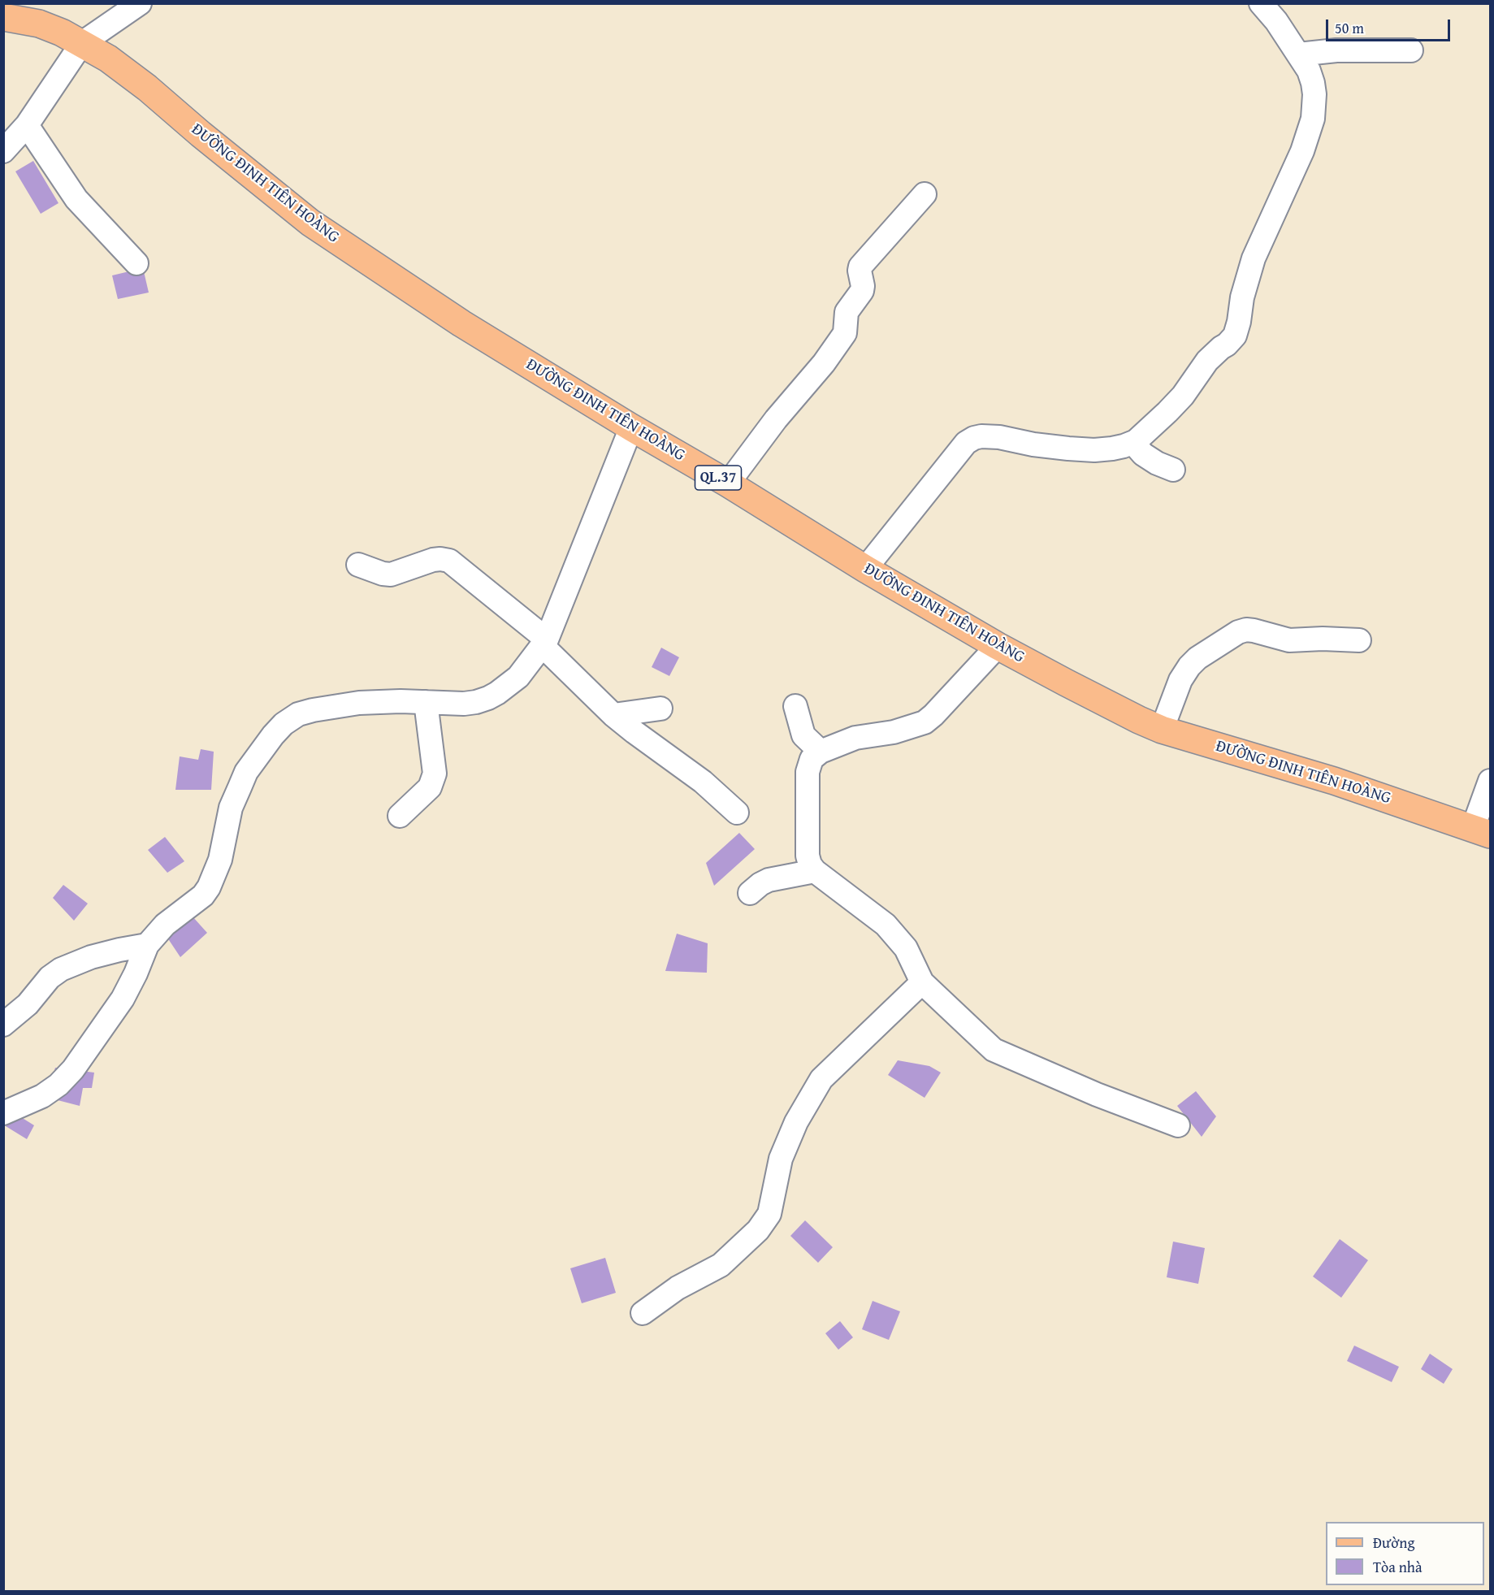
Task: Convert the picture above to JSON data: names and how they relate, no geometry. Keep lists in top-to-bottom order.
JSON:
{
  "streets": {
    "main road": ["ĐƯỜNG ĐINH TIÊN HOÀNG", "QL.37"]
  },
  "legend": ["Đường", "Tòa nhà"],
  "scale_bar": "50 m"
}
